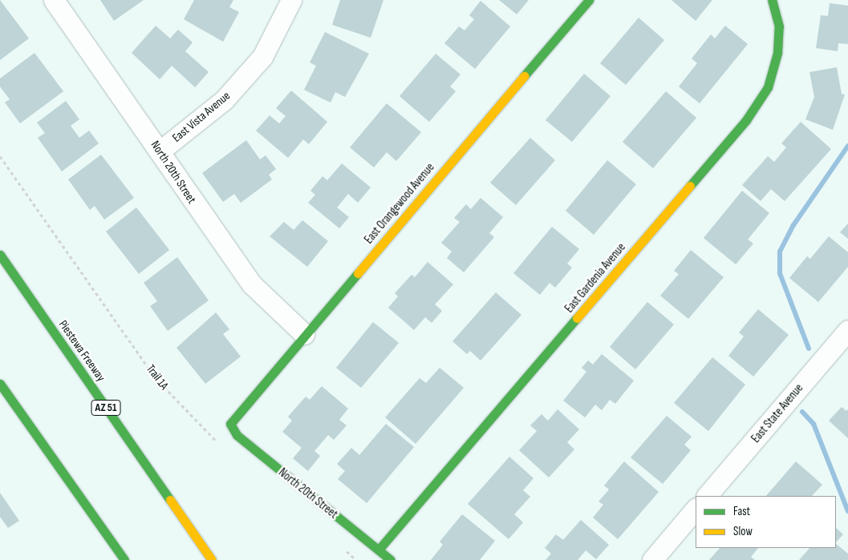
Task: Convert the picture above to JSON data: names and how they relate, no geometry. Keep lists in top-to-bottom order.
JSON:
{
  "streets": {
    "main road": [
      "North 20th Street",
      "East Orangewood Avenue",
      "East Gardenia Avenue",
      "Piestewa Freeway",
      "AZ 51"
    ],
    "street": ["East Vista Avenue", "East State Avenue"],
    "path": ["Trail 1A"]
  },
  "crossings": [
    ["East Vista Avenue", "North 20th Street"],
    ["North 20th Street", "East Orangewood Avenue"],
    ["North 20th Street", "East Gardenia Avenue"]
  ],
  "legend": ["Fast", "Slow"]
}
